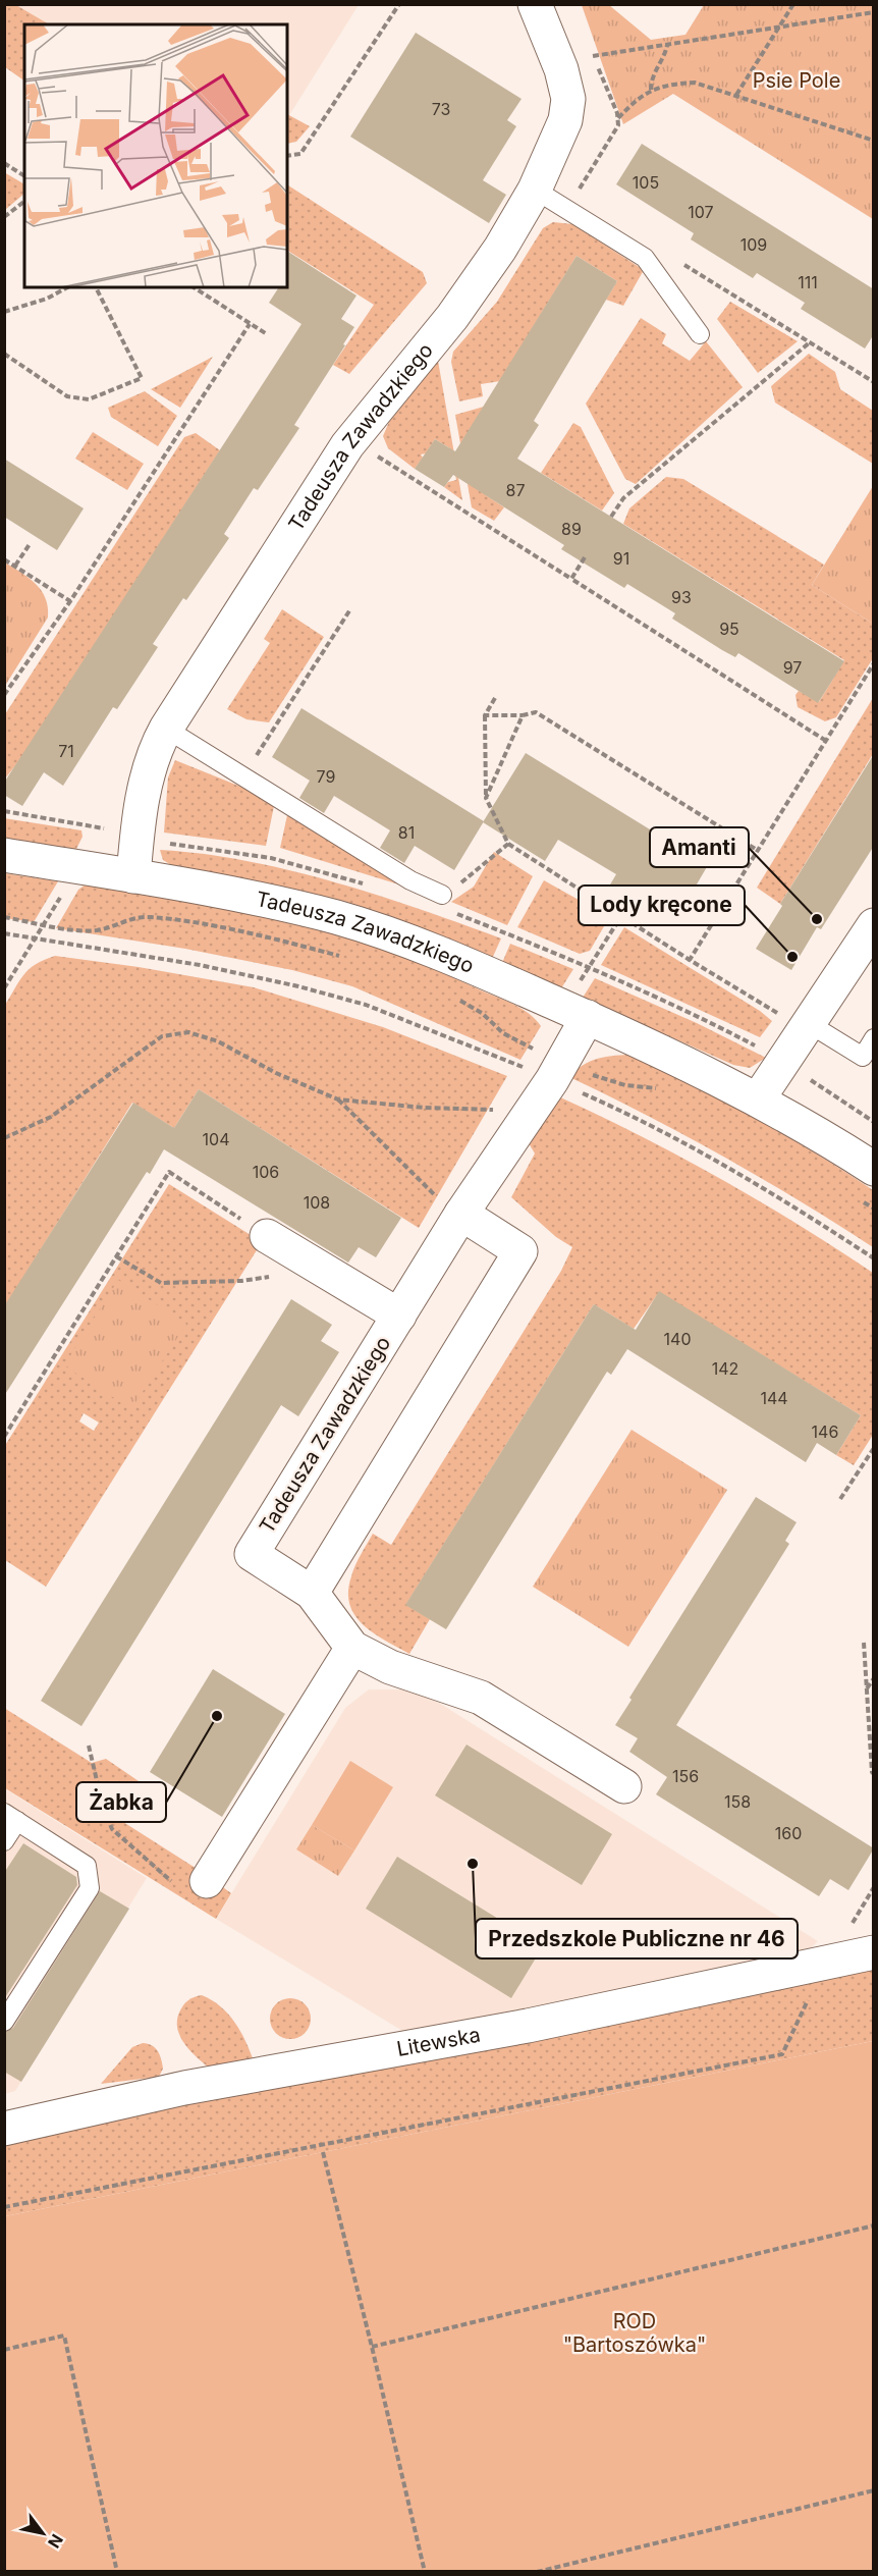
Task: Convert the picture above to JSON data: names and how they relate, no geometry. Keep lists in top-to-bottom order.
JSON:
{
  "streets": {
    "street": ["Tadeusza Zawadzkiego", "Litewska"]
  },
  "parks": ["Psie Pole", "ROD \"Bartoszówka\""],
  "places": [
    "Amanti",
    "Lody kręcone",
    "Żabka",
    "Przedszkole Publiczne nr 46"
  ],
  "house_numbers": [
    "73",
    "105",
    "107",
    "109",
    "111",
    "87",
    "89",
    "91",
    "93",
    "95",
    "97",
    "71",
    "79",
    "81",
    "104",
    "106",
    "108",
    "140",
    "142",
    "144",
    "146",
    "156",
    "158",
    "160"
  ],
  "north": "bottom right"
}
